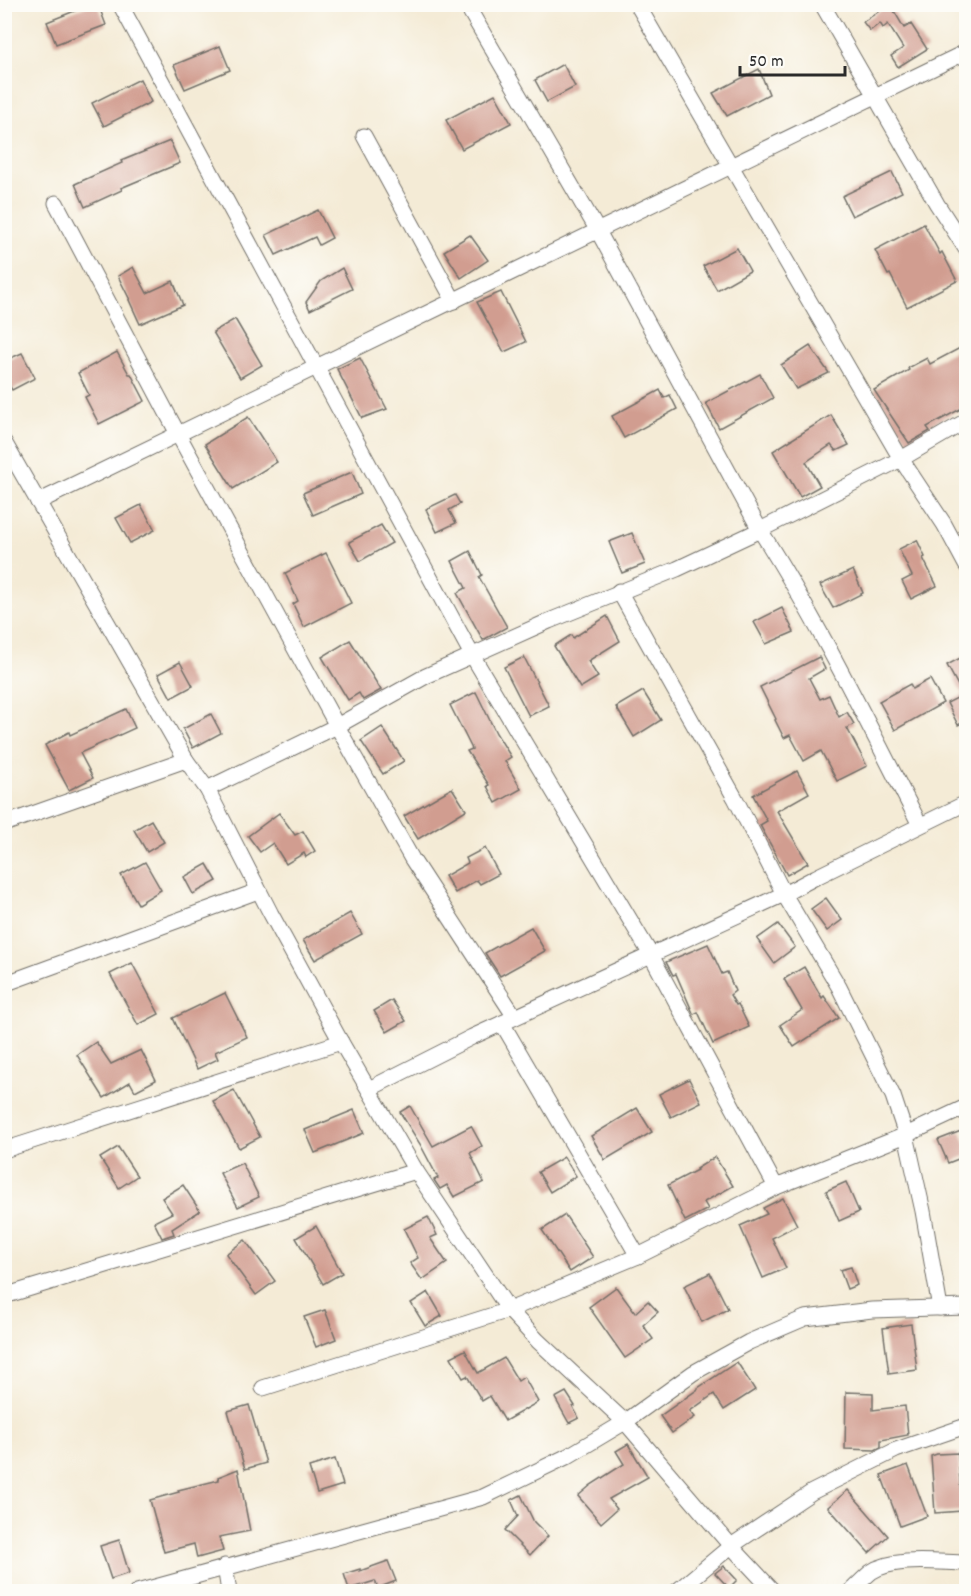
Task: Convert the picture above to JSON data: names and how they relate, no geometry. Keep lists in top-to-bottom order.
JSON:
{
  "scale_bar": "50 m"
}
